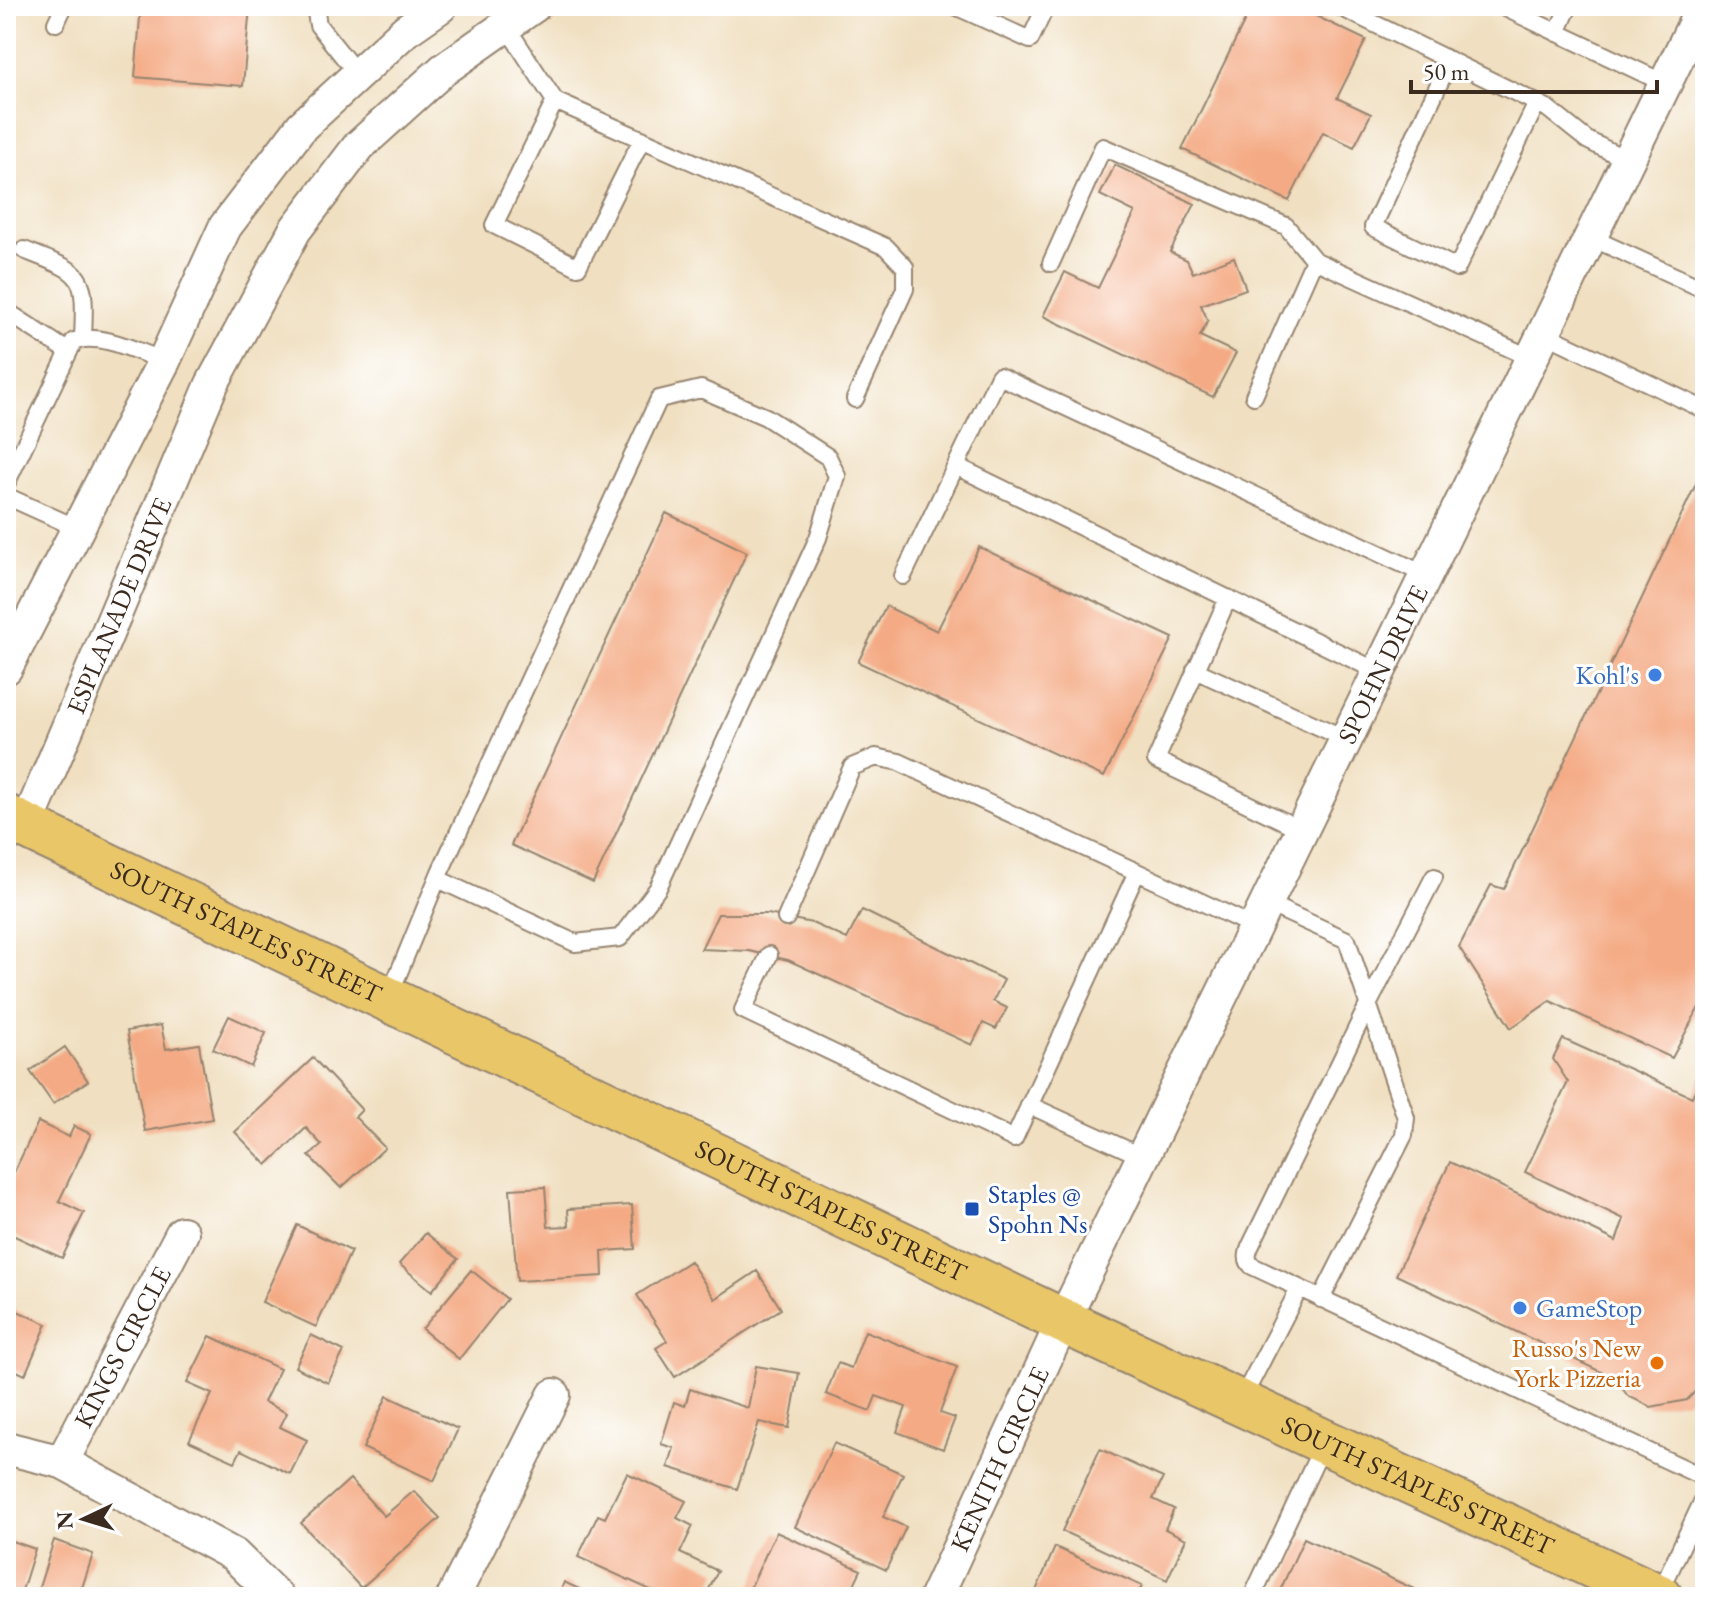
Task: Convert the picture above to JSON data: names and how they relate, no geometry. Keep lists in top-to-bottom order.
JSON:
{
  "streets": {
    "main road": ["SOUTH STAPLES STREET"],
    "street": [
      "ESPLANADE DRIVE",
      "SPOHN DRIVE",
      "KINGS CIRCLE",
      "KENITH CIRCLE"
    ]
  },
  "crossings": [
    ["ESPLANADE DRIVE", "SOUTH STAPLES STREET"],
    ["SPOHN DRIVE", "SOUTH STAPLES STREET"],
    ["SPOHN DRIVE", "KENITH CIRCLE"],
    ["SOUTH STAPLES STREET", "KENITH CIRCLE"]
  ],
  "places": {
    "other": ["Kohl's", "GameStop", "Russo's New York Pizzeria"],
    "transit": ["Staples @ Spohn Ns"]
  },
  "scale_bar": "50 m",
  "north": "left"
}
